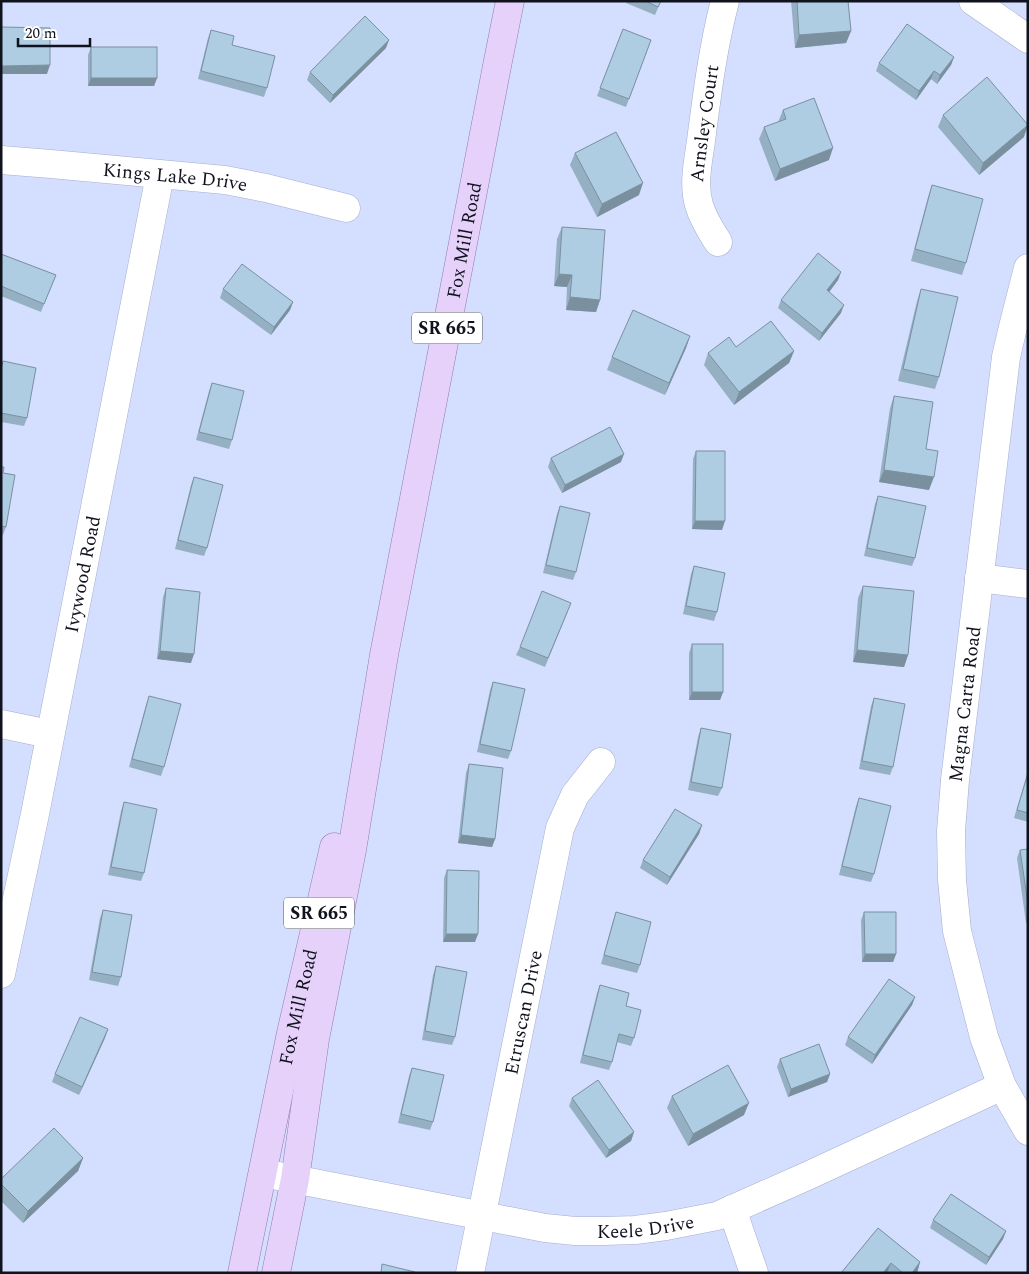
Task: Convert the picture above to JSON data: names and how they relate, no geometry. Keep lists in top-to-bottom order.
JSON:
{
  "streets": {
    "main road": ["Fox Mill Road", "SR 665"],
    "street": [
      "Arnsley Court",
      "Kings Lake Drive",
      "Ivywood Road",
      "Magna Carta Road",
      "Etruscan Drive",
      "Keele Drive"
    ]
  },
  "crossings": [
    ["Kings Lake Drive", "Ivywood Road"],
    ["Fox Mill Road", "Keele Drive"],
    ["Magna Carta Road", "Keele Drive"],
    ["Etruscan Drive", "Keele Drive"]
  ],
  "scale_bar": "20 m"
}
